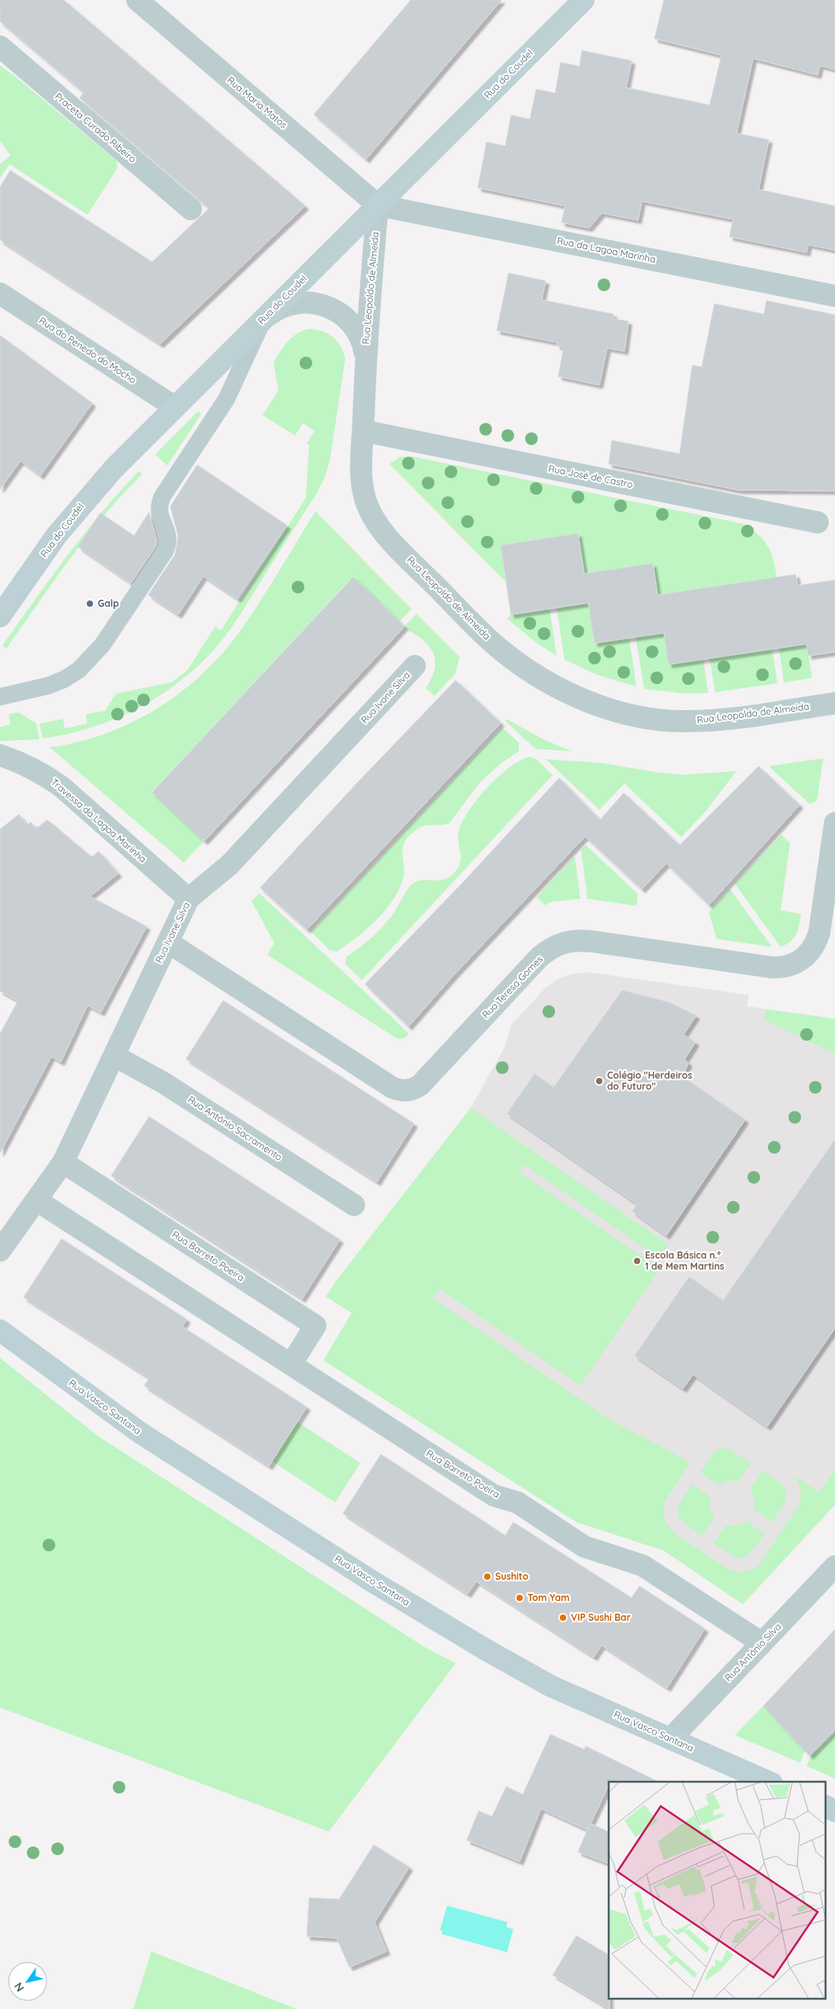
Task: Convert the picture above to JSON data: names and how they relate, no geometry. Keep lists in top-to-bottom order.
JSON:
{
  "streets": {
    "street": [
      "Rua do Coudel",
      "Rua Maria Matos",
      "Praceta Curado Ribeiro",
      "Rua da Lagoa Marinha",
      "Rua Leopoldo de Almeida",
      "Rua do Penedo do Mocho",
      "Rua José de Castro",
      "Rua Ivone Silva",
      "Travessa da Lagoa Marinha",
      "Rua Teresa Gomes",
      "Rua António Sacramento",
      "Rua Barreto Poeira",
      "Rua Vasco Santana",
      "Rua António Silva"
    ]
  },
  "crossings": [
    ["Rua do Coudel", "Rua Maria Matos"],
    ["Rua do Coudel", "Rua da Lagoa Marinha"],
    ["Rua do Coudel", "Rua Leopoldo de Almeida"],
    ["Rua do Coudel", "Rua do Penedo do Mocho"],
    ["Rua Maria Matos", "Rua da Lagoa Marinha"],
    ["Rua Maria Matos", "Rua Leopoldo de Almeida"],
    ["Rua da Lagoa Marinha", "Rua Leopoldo de Almeida"],
    ["Rua Leopoldo de Almeida", "Rua José de Castro"],
    ["Rua Ivone Silva", "Travessa da Lagoa Marinha"],
    ["Rua Ivone Silva", "Rua Teresa Gomes"],
    ["Rua Ivone Silva", "Rua António Sacramento"],
    ["Rua Ivone Silva", "Rua Barreto Poeira"],
    ["Rua Barreto Poeira", "Rua António Silva"],
    ["Rua Vasco Santana", "Rua António Silva"]
  ],
  "places": [
    "Galp",
    "Colégio \"Herdeiros do Futuro\"",
    "Escola Básica n.º 1 de Mem Martins",
    "Sushito",
    "Tom Yam",
    "VIP Sushi Bar"
  ],
  "north": "bottom left"
}
